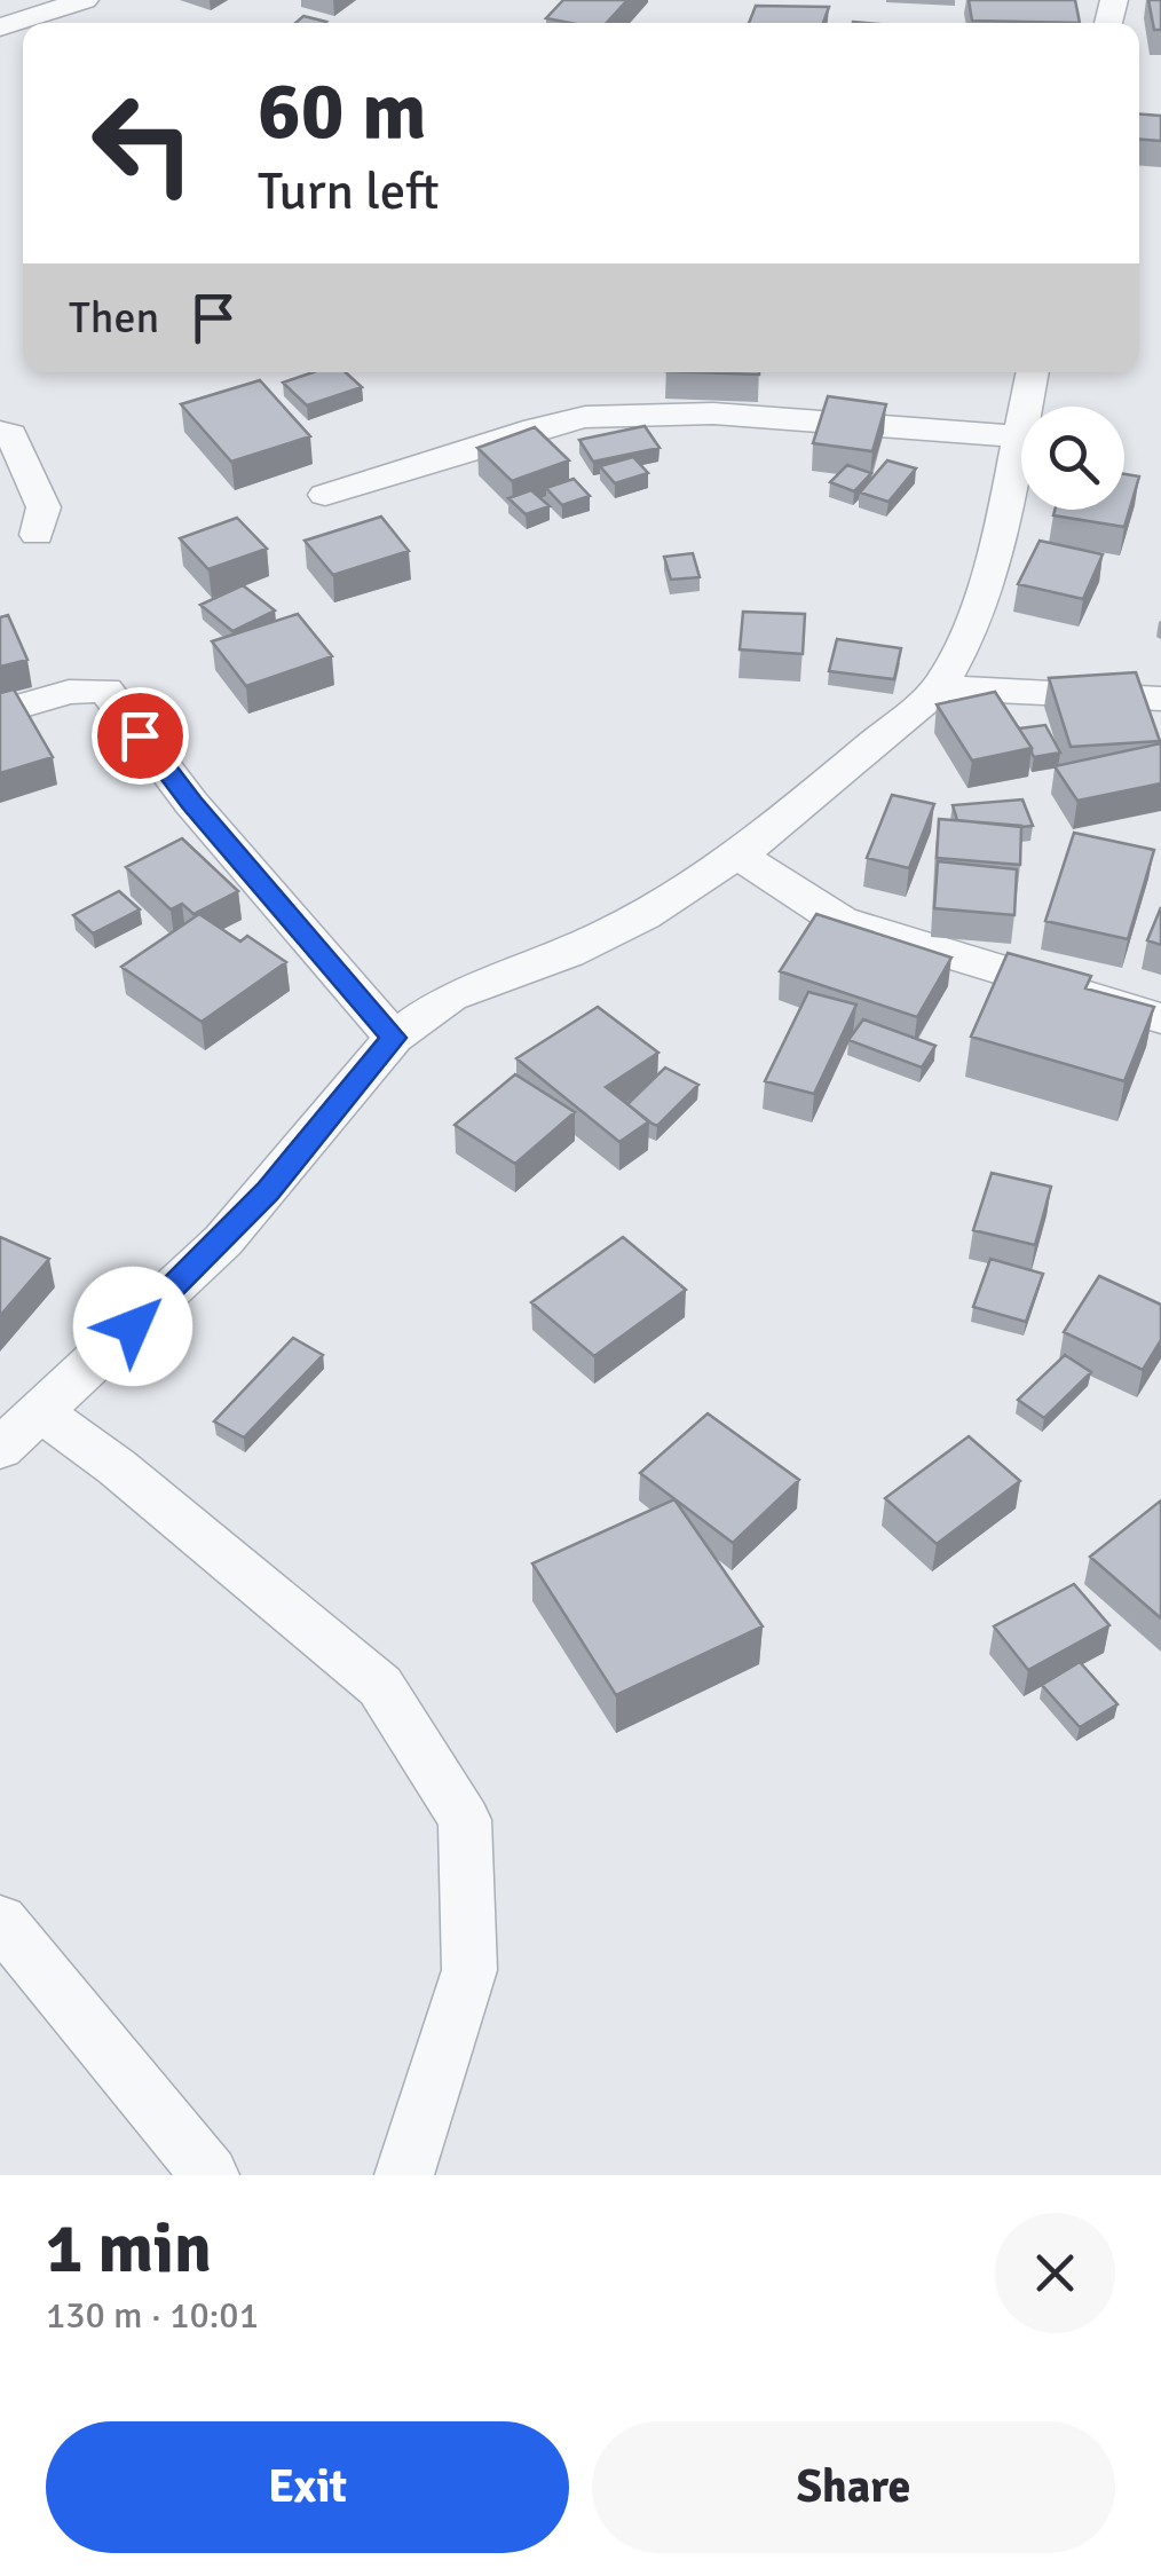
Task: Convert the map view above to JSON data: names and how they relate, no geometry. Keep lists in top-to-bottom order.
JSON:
{
  "page": {
    "turn": ["60 m", "Turn left"],
    "then": "Then",
    "heading": ["1 min", "130 m · 10:01"],
    "buttons": ["Exit", "Share"]
  }
}
